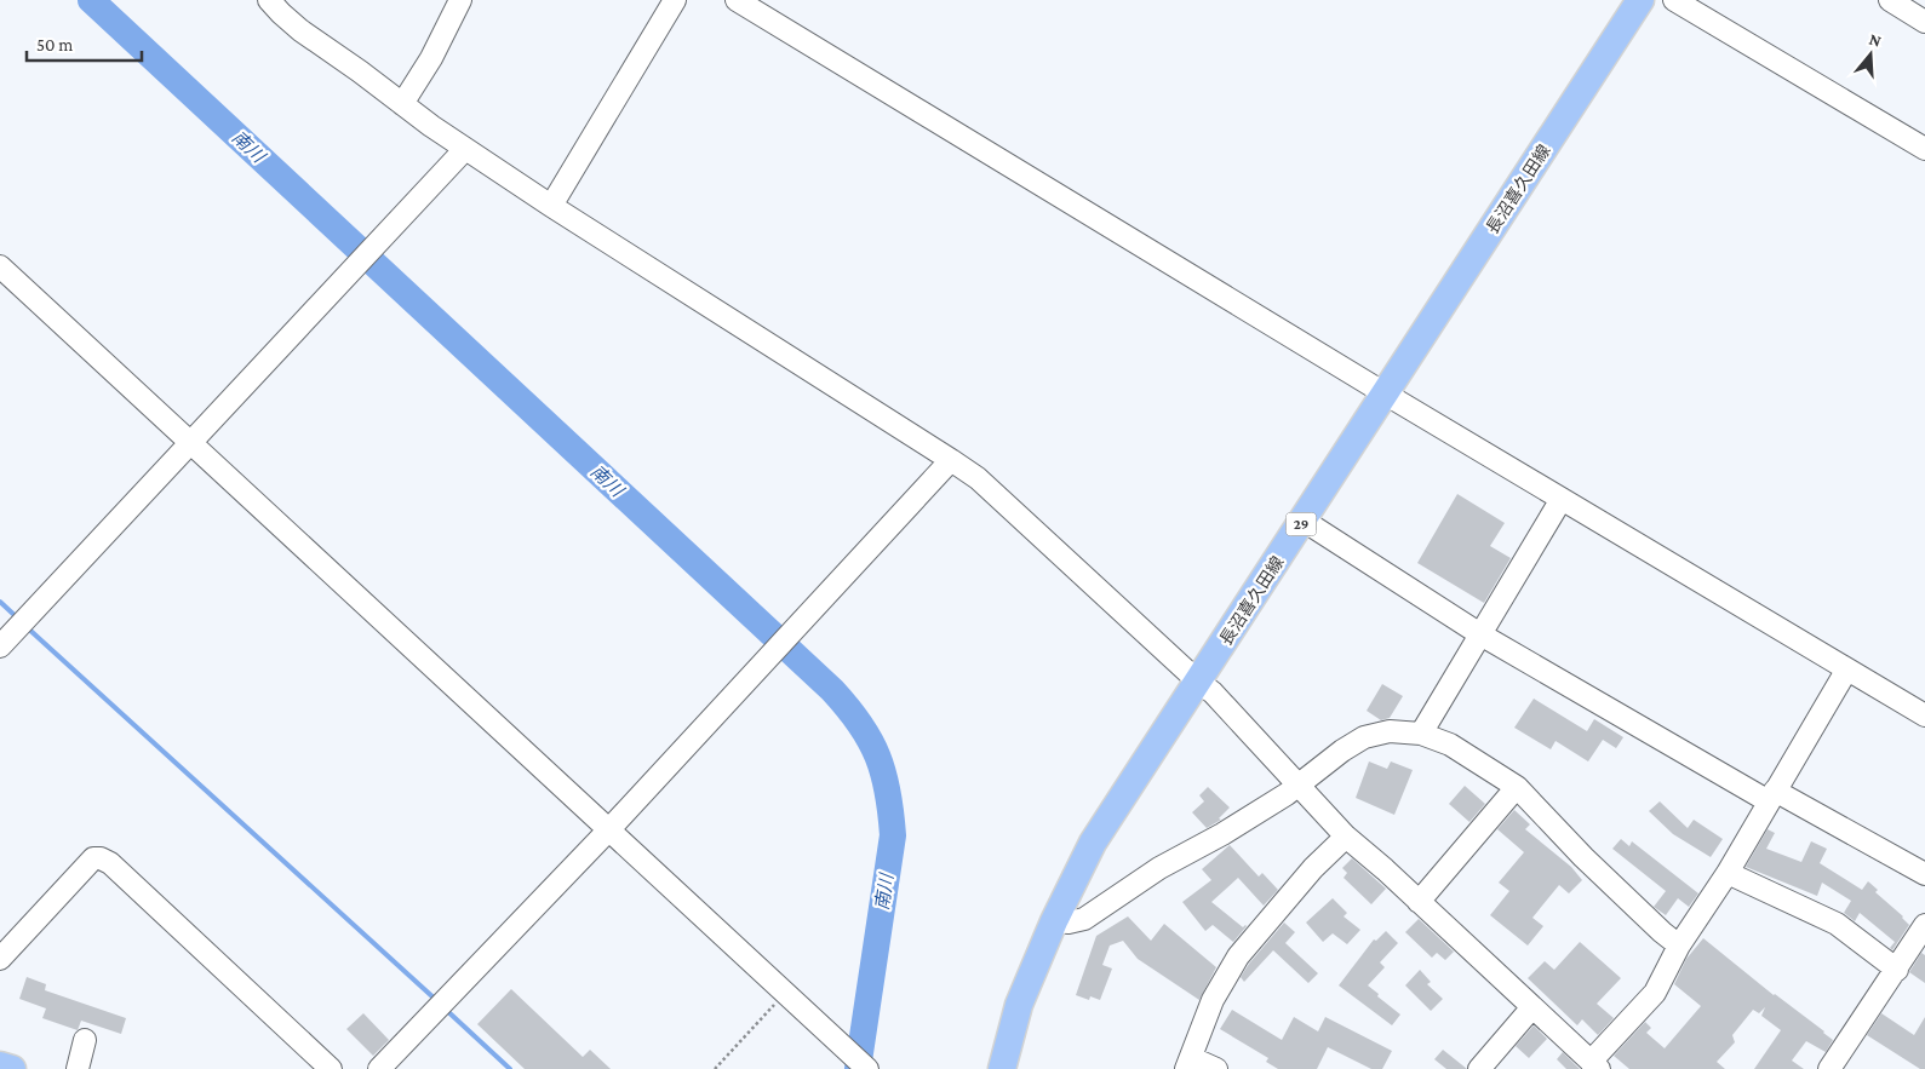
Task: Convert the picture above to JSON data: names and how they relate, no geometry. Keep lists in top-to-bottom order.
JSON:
{
  "streets": {
    "main road": ["長沼喜久田線", "29"]
  },
  "water": ["南川"],
  "scale_bar": "50 m",
  "north": "top"
}
